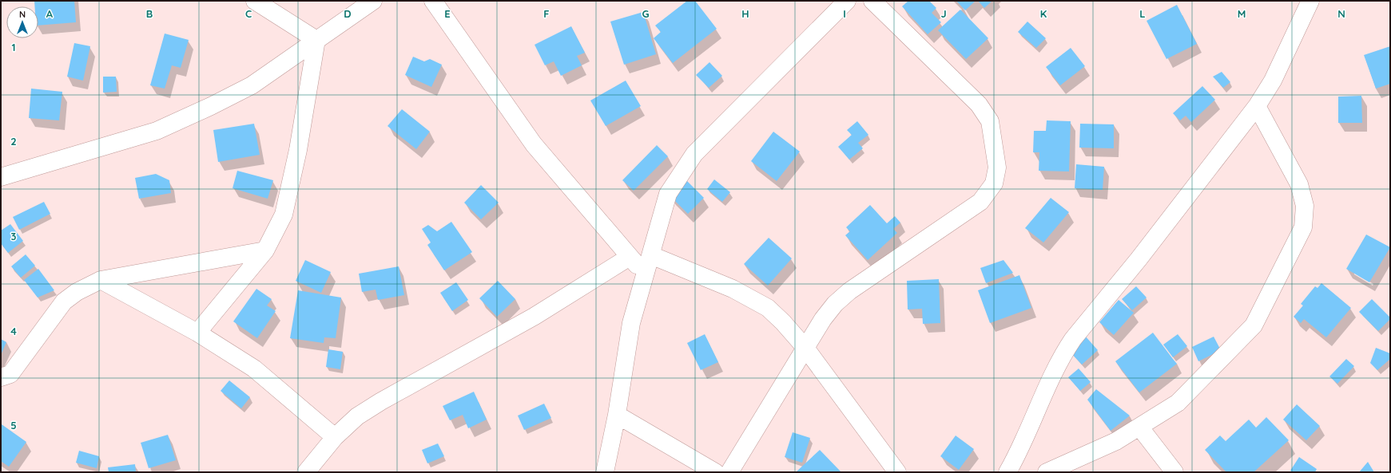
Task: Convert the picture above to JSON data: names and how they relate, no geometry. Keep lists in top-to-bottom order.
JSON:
{
  "north": "top",
  "grid": {
    "columns": [
      "A",
      "B",
      "C",
      "D",
      "E",
      "F",
      "G",
      "H",
      "I",
      "J",
      "K",
      "L",
      "M",
      "N"
    ],
    "rows": [
      "1",
      "2",
      "3",
      "4",
      "5"
    ]
  }
}
